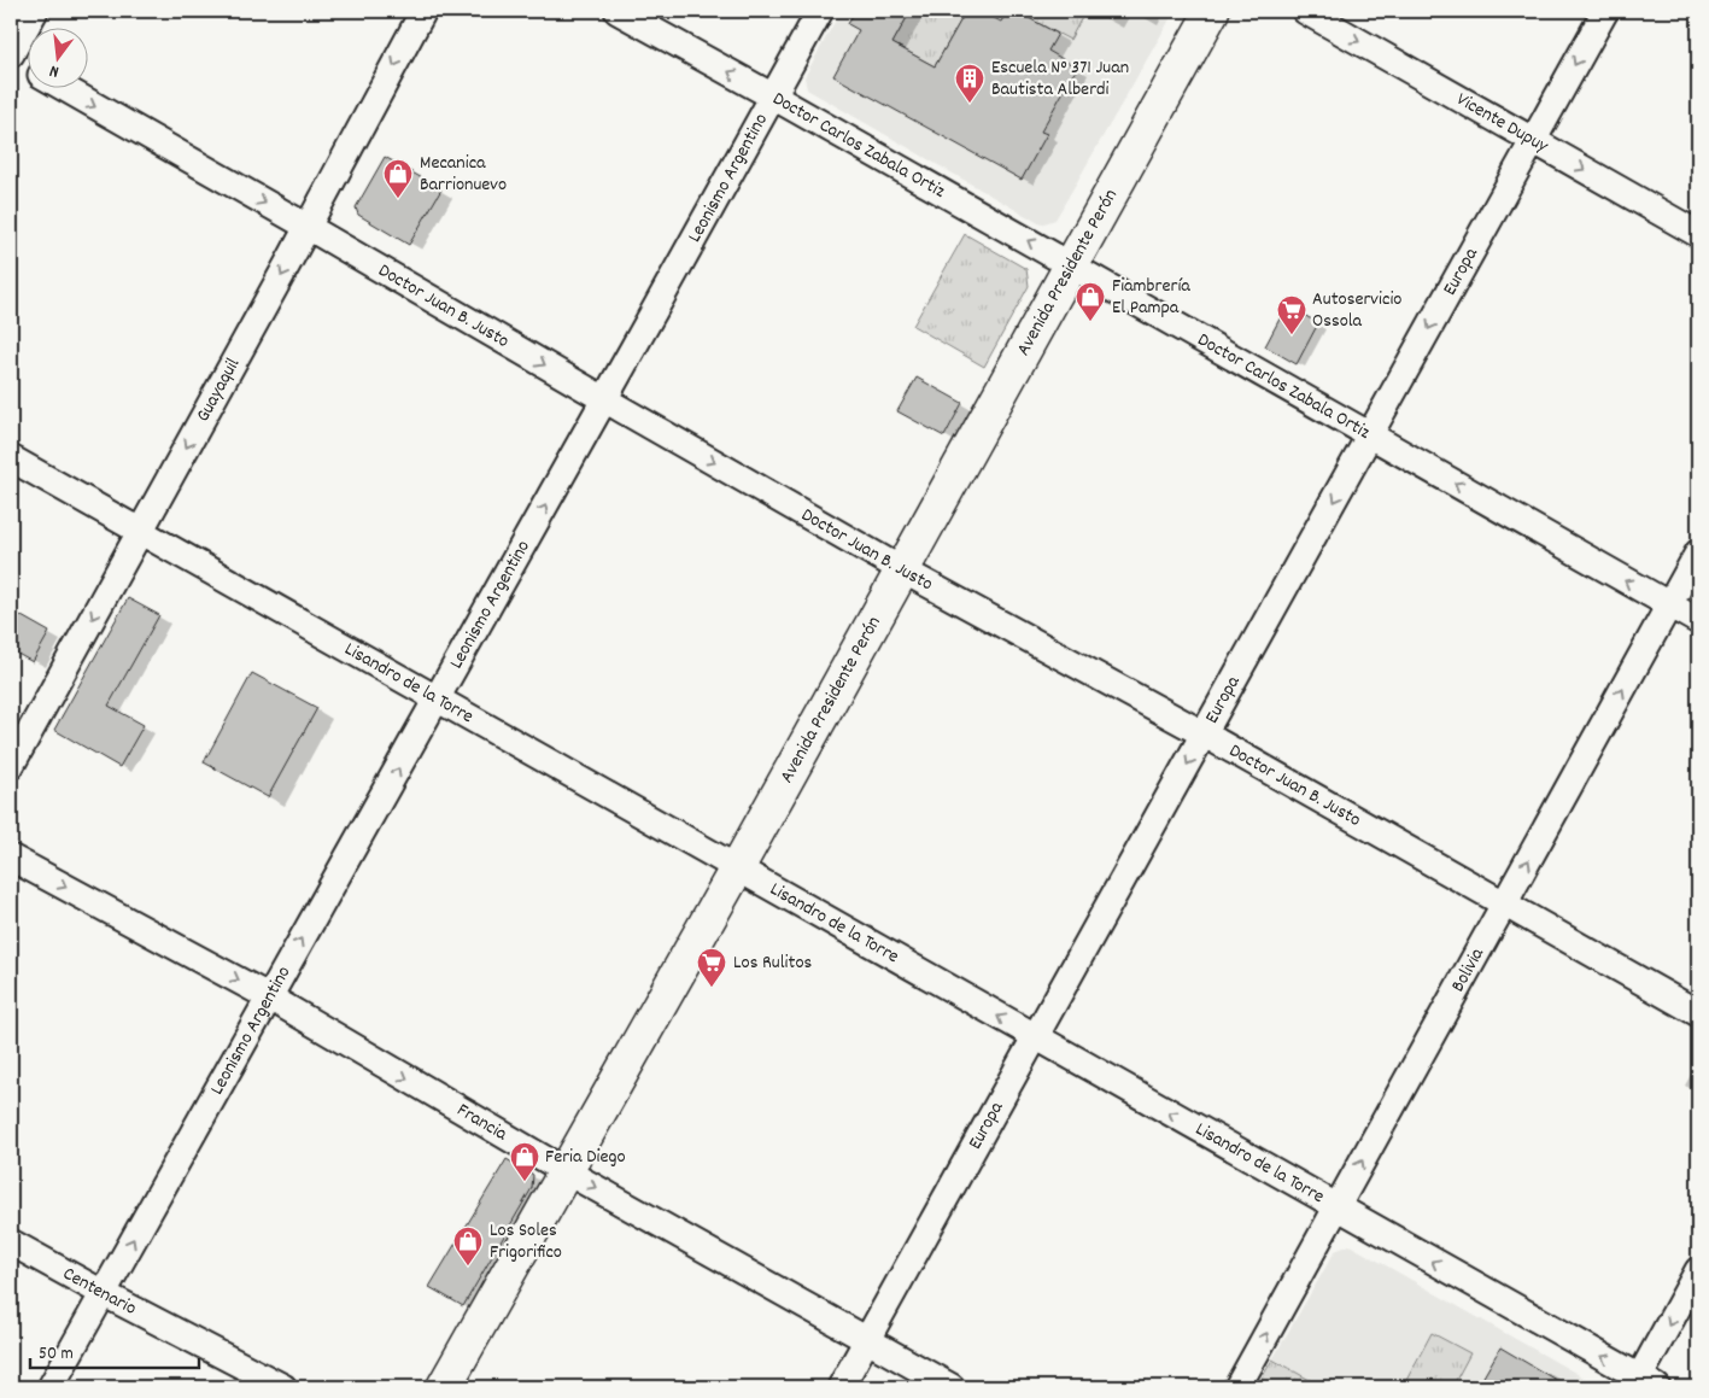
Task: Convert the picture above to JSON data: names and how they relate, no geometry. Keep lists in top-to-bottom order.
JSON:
{
  "streets": {
    "main road": ["Avenida Presidente Perón"],
    "street": [
      "Vicente Dupuy",
      "Doctor Carlos Zabala Ortiz",
      "Leonismo Argentino",
      "Europa",
      "Doctor Juan B. Justo",
      "Guayaquil",
      "Lisandro de la Torre",
      "Bolivia",
      "Francia",
      "Centenario"
    ]
  },
  "crossings": [
    ["Vicente Dupuy", "Europa"],
    ["Doctor Carlos Zabala Ortiz", "Leonismo Argentino"],
    ["Doctor Carlos Zabala Ortiz", "Avenida Presidente Perón"],
    ["Doctor Carlos Zabala Ortiz", "Europa"],
    ["Doctor Carlos Zabala Ortiz", "Bolivia"],
    ["Leonismo Argentino", "Doctor Juan B. Justo"],
    ["Leonismo Argentino", "Lisandro de la Torre"],
    ["Leonismo Argentino", "Francia"],
    ["Leonismo Argentino", "Centenario"],
    ["Avenida Presidente Perón", "Doctor Juan B. Justo"],
    ["Avenida Presidente Perón", "Lisandro de la Torre"],
    ["Avenida Presidente Perón", "Francia"],
    ["Europa", "Doctor Juan B. Justo"],
    ["Europa", "Lisandro de la Torre"],
    ["Europa", "Francia"],
    ["Doctor Juan B. Justo", "Guayaquil"],
    ["Doctor Juan B. Justo", "Bolivia"],
    ["Guayaquil", "Lisandro de la Torre"],
    ["Lisandro de la Torre", "Bolivia"]
  ],
  "one_way": [
    "Vicente Dupuy",
    "Doctor Carlos Zabala Ortiz",
    "Leonismo Argentino",
    "Europa",
    "Doctor Juan B. Justo",
    "Guayaquil",
    "Lisandro de la Torre",
    "Bolivia",
    "Francia"
  ],
  "places": {
    "building": ["Escuela N° 371 Juan Bautista Alberdi"],
    "shop": [
      "Mecanica Barrionuevo",
      "Fiambrería El Pampa",
      "Feria Diego",
      "Los Soles Frigorifico"
    ],
    "supermarket": ["Autoservicio Ossola", "Los Rulitos"]
  },
  "scale_bar": "50 m",
  "north": "bottom"
}
